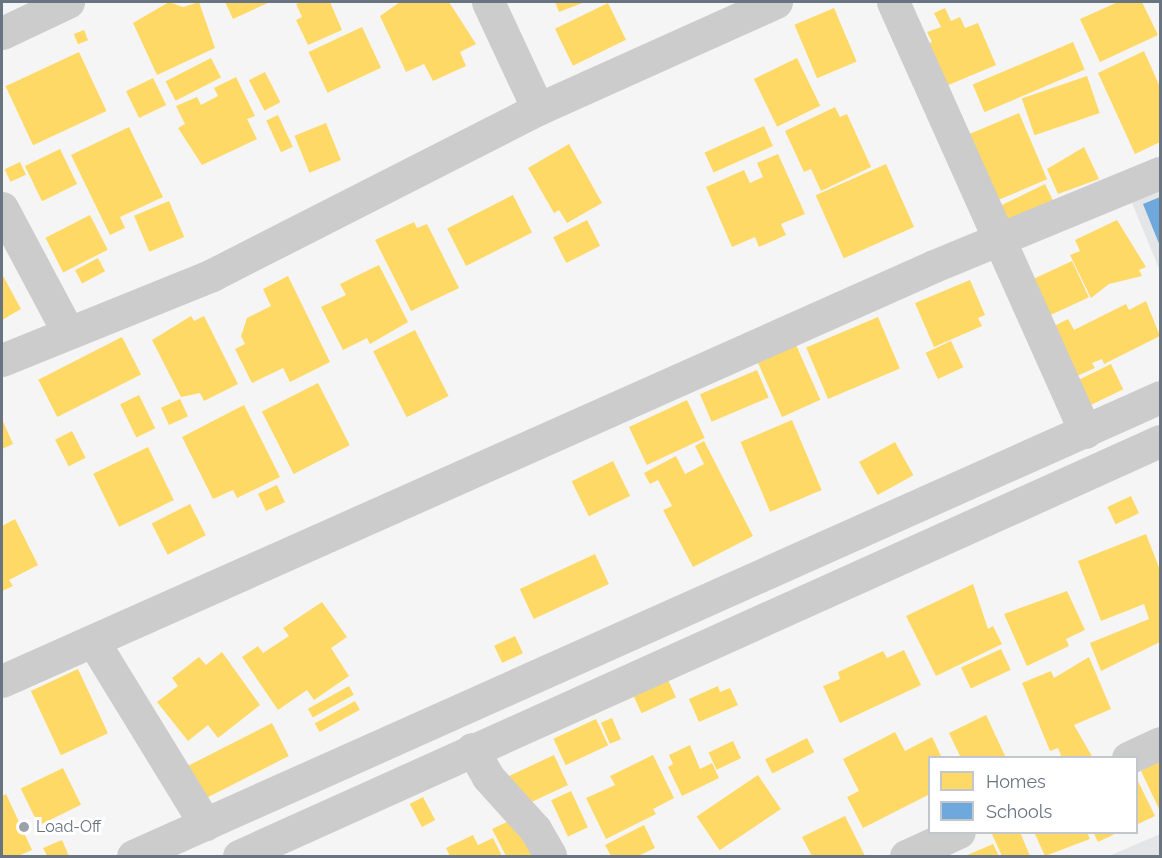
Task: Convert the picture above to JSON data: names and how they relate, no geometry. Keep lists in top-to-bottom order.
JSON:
{
  "places": ["Load-Off"],
  "legend": ["Homes", "Schools"]
}
